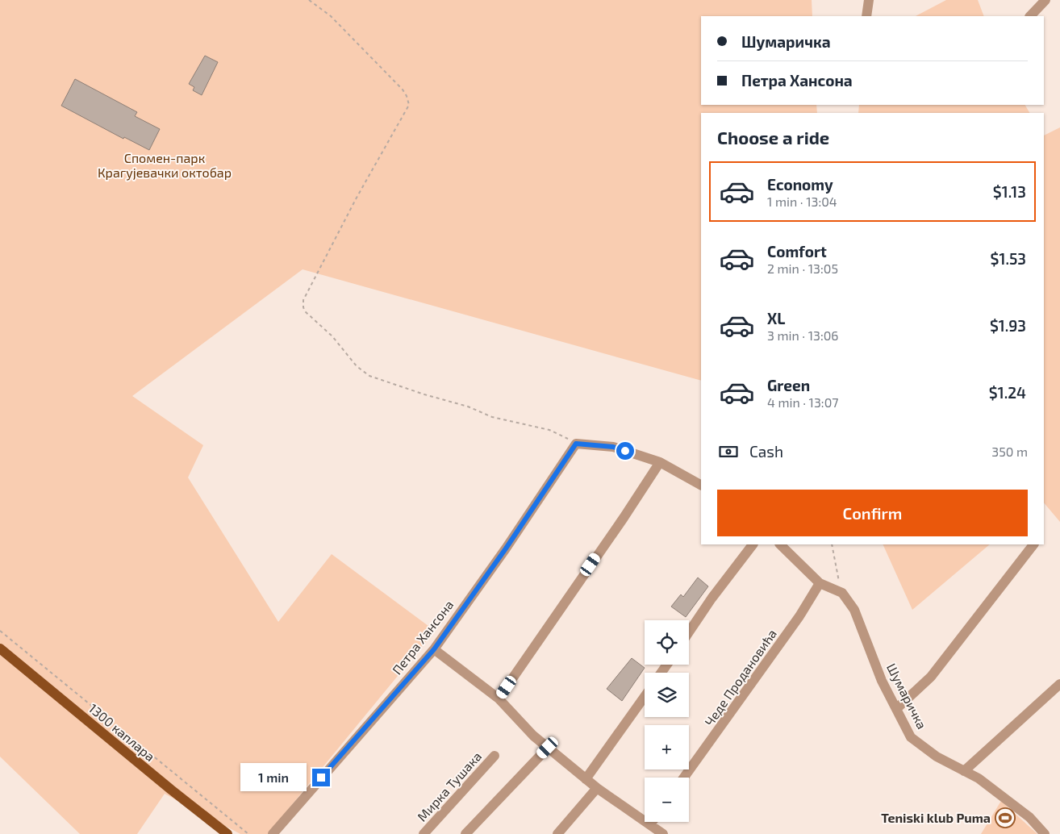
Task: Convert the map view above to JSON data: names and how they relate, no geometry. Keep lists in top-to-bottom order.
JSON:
{
  "streets": {
    "main road": ["1300 каплара"],
    "street": [
      "Петра Хансона",
      "Чеде Продановића",
      "Шумаричка",
      "Мирка Тушака"
    ]
  },
  "parks": ["Спомен-парк Крагујевачки октобар"],
  "places": {
    "sports": ["Teniski klub Puma"]
  },
  "page": {
    "banner": ["Шумаричка", "Петра Хансона"],
    "heading": "Choose a ride",
    "list": [
      {
        "name": "Economy",
        "note": "1 min · 13:04",
        "value": "$1.13"
      },
      {
        "name": "Comfort",
        "note": "2 min · 13:05",
        "value": "$1.53"
      },
      {
        "name": "XL",
        "note": "3 min · 13:06",
        "value": "$1.93"
      },
      {
        "name": "Green",
        "note": "4 min · 13:07",
        "value": "$1.24"
      }
    ],
    "pay": ["Cash", "350 m"],
    "buttons": "Confirm",
    "map_buttons": ["+", "−"],
    "bubble": "1 min"
  }
}
